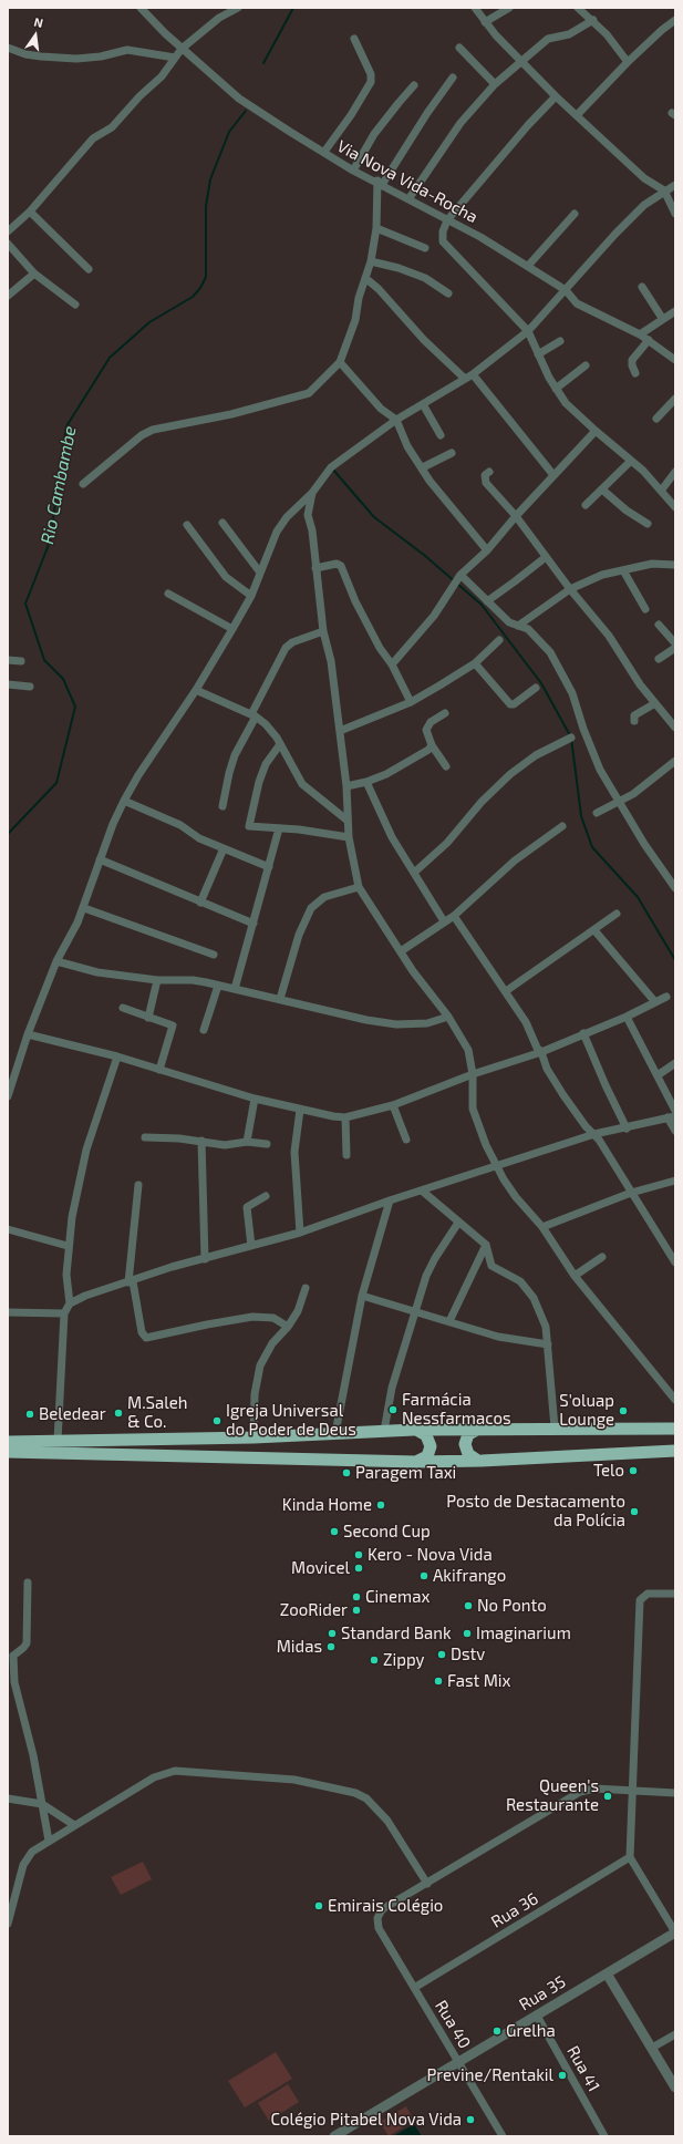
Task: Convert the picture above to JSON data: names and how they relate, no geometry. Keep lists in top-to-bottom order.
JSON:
{
  "streets": {
    "street": [
      "Via Nova Vida-Rocha",
      "Rua 36",
      "Rua 35",
      "Rua 40",
      "Rua 41"
    ]
  },
  "crossings": [
    ["Rua 36", "Rua 40"],
    ["Rua 35", "Rua 40"],
    ["Rua 35", "Rua 41"]
  ],
  "water": ["Rio Cambambe"],
  "places": [
    "Farmácia Nessfarmacos",
    "S'oluap Lounge",
    "M.Saleh & Co.",
    "Beledear",
    "Igreja Universal do Poder de Deus",
    "Telo",
    "Paragem Taxi",
    "Kinda Home",
    "Posto de Destacamento da Polícia",
    "Second Cup",
    "Kero - Nova Vida",
    "Movicel",
    "Akifrango",
    "Cinemax",
    "No Ponto",
    "ZooRider",
    "Standard Bank",
    "Imaginarium",
    "Midas",
    "Dstv",
    "Zippy",
    "Fast Mix",
    "Queen's Restaurante",
    "Emirais Colégio",
    "Grelha",
    "Previne/Rentakil",
    "Colégio Pitabel Nova Vida"
  ],
  "north": "top"
}
